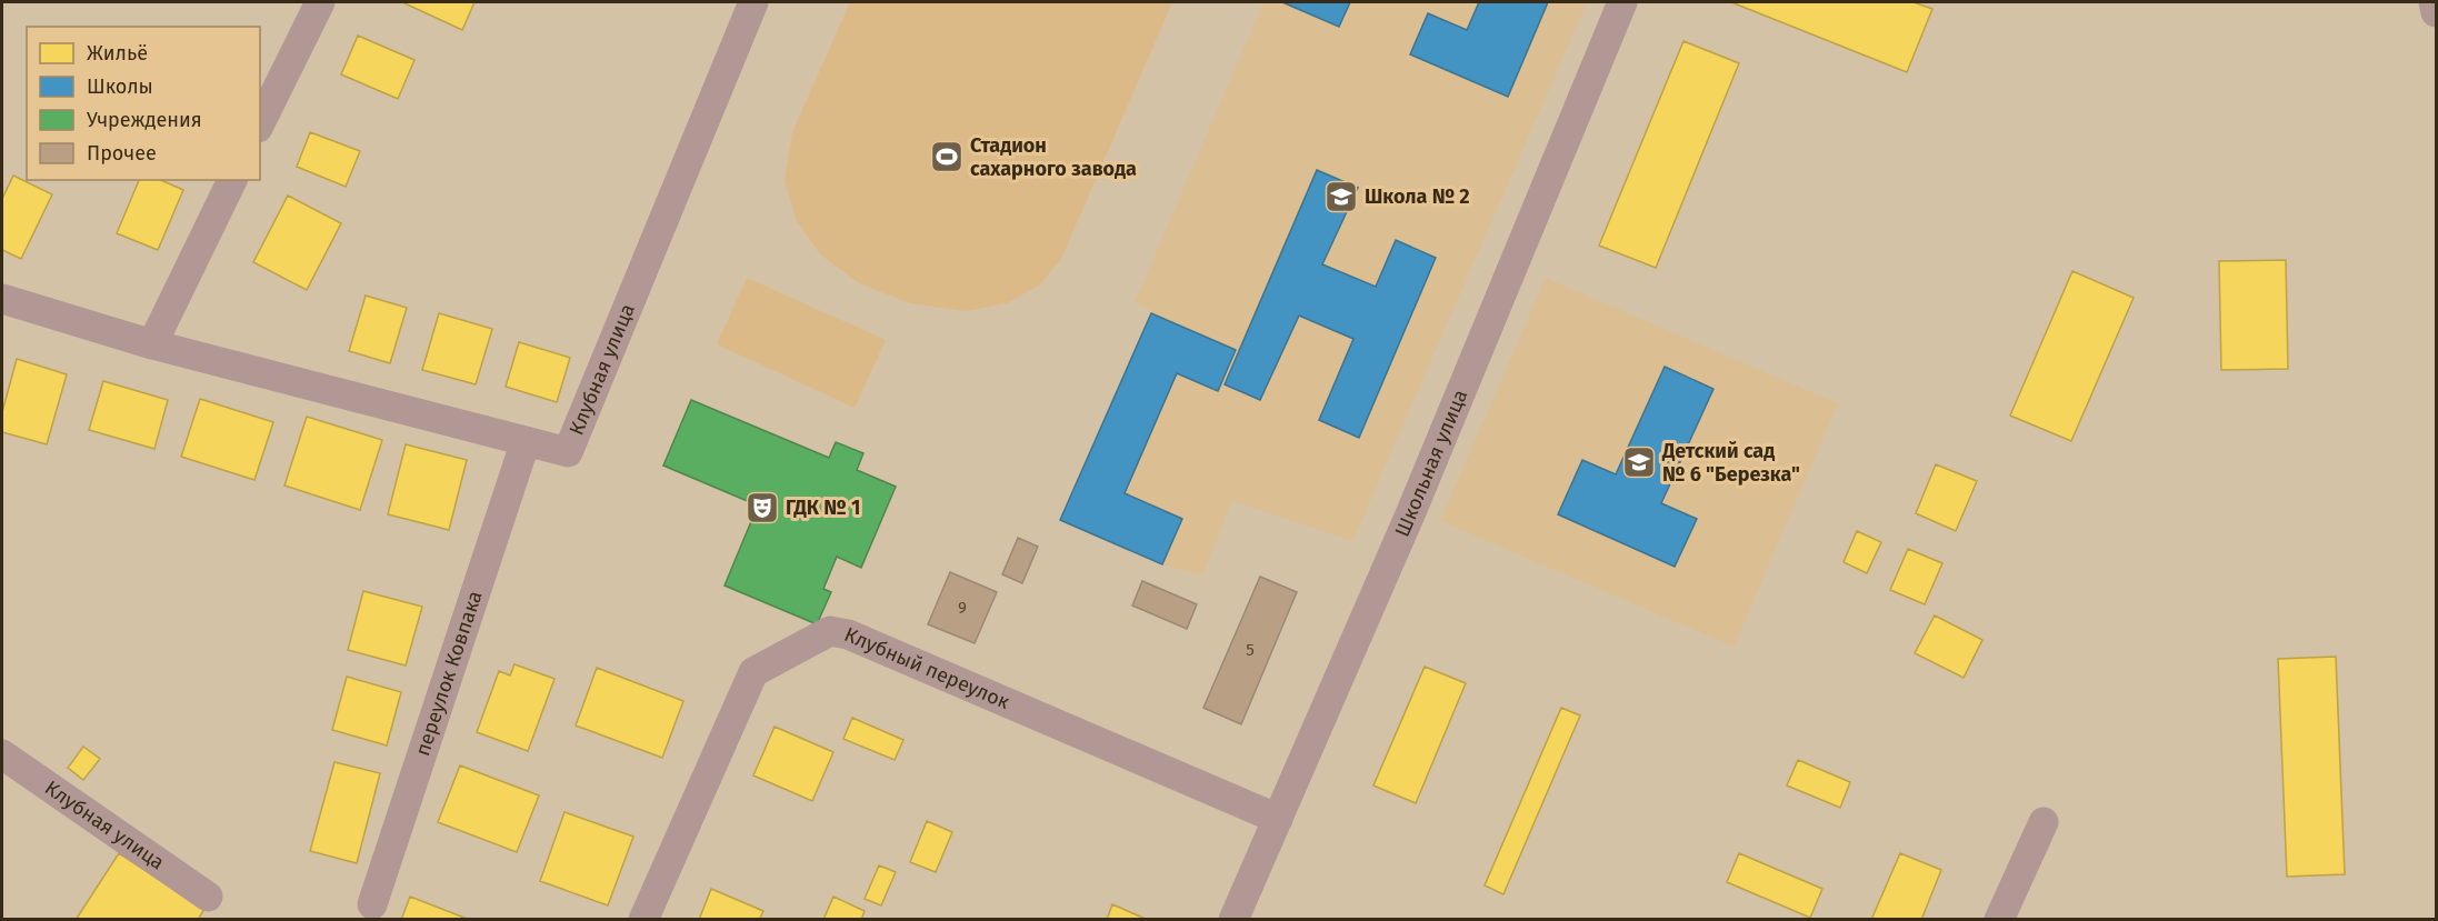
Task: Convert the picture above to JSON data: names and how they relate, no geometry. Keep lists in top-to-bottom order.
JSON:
{
  "streets": {
    "street": [
      "Клубная улица",
      "Школьная улица",
      "Клубный переулок",
      "переулок Ковпака"
    ]
  },
  "crossings": [
    ["Клубная улица", "переулок Ковпака"],
    ["Школьная улица", "Клубный переулок"]
  ],
  "places": {
    "sports": ["Стадион сахарного завода"],
    "school or university": ["Школа № 2", "Детский сад № 6 \"Березка\""],
    "theatre": ["ГДК № 1"]
  },
  "house_numbers": ["9", "5"],
  "legend": [
    "Жильё",
    "Школы",
    "Учреждения",
    "Прочее"
  ]
}
